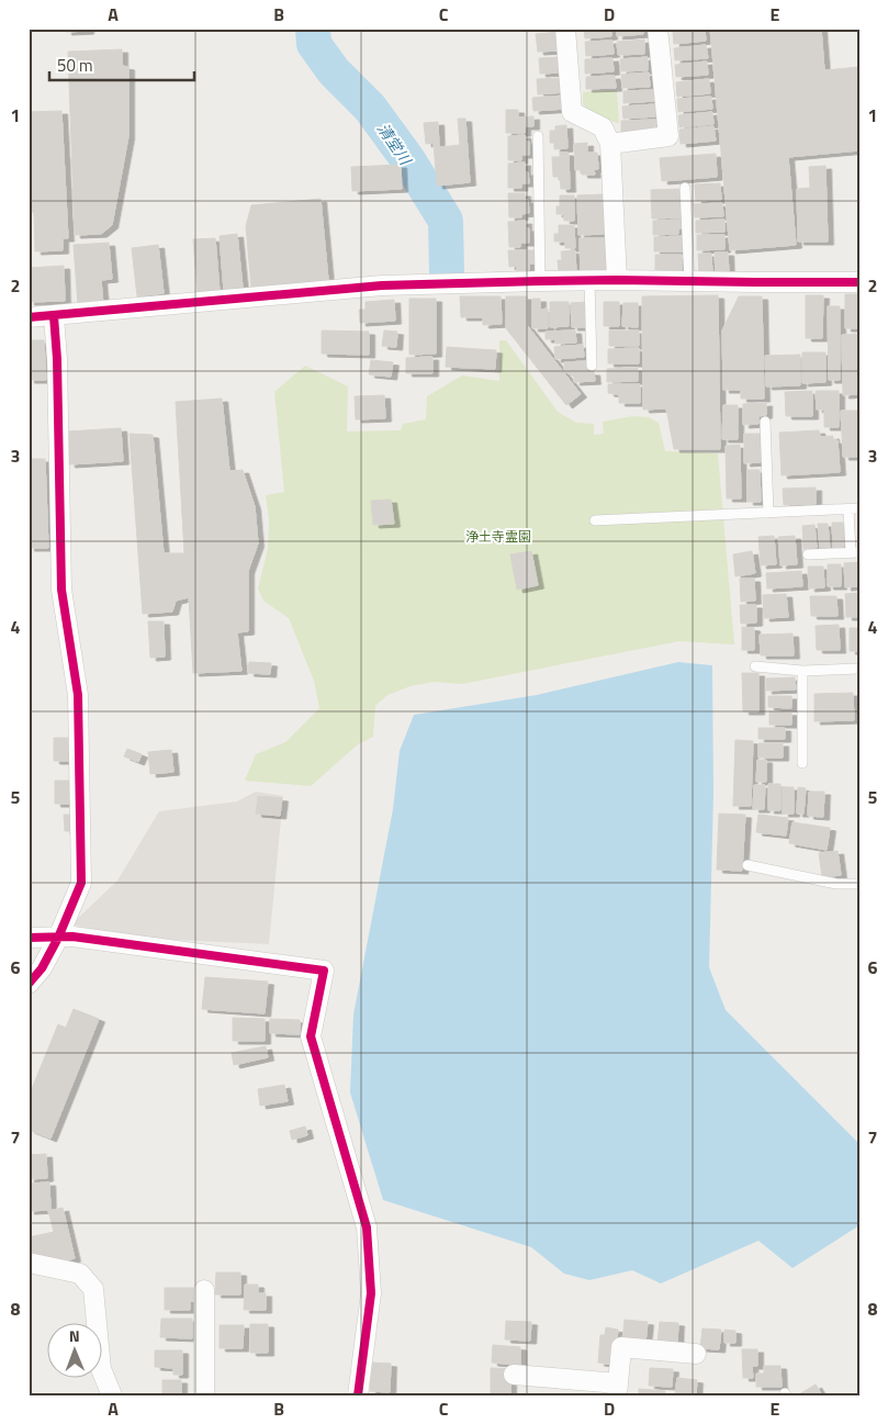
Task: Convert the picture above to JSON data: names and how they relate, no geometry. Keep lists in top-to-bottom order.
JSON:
{
  "water": ["清堂川"],
  "parks": ["浄土寺霊園"],
  "scale_bar": "50 m",
  "north": "top",
  "grid": {
    "columns": [
      "A",
      "B",
      "C",
      "D",
      "E"
    ],
    "rows": [
      "1",
      "2",
      "3",
      "4",
      "5",
      "6",
      "7",
      "8"
    ]
  }
}
